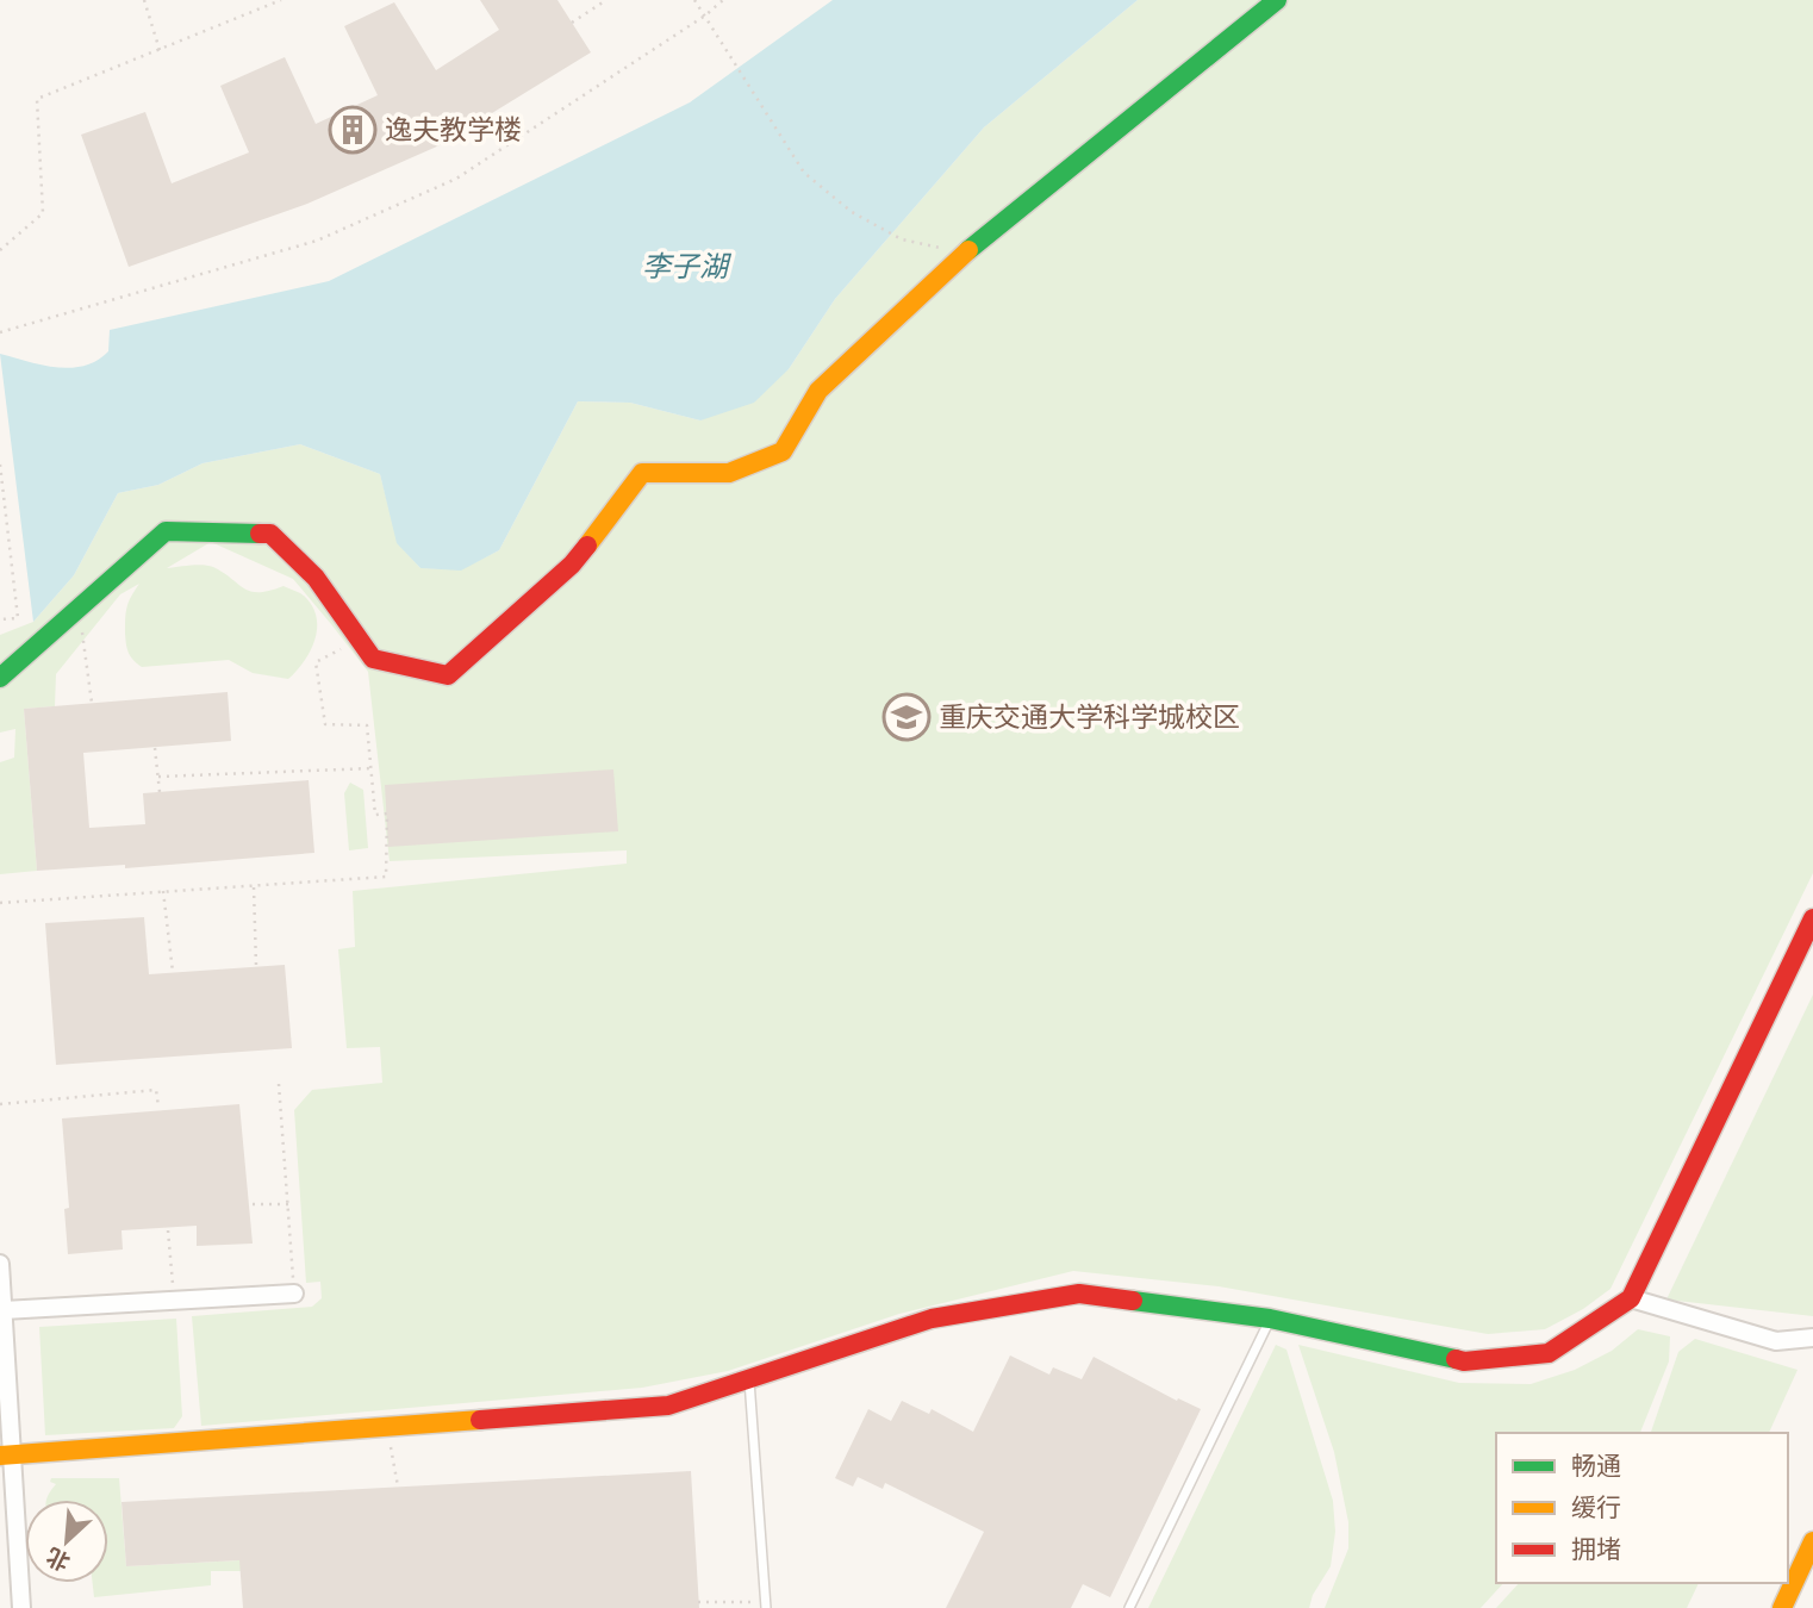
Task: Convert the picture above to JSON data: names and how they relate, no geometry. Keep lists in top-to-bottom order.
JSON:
{
  "water": ["李子湖"],
  "places": {
    "building": ["逸夫教学楼"],
    "school or university": ["重庆交通大学科学城校区"]
  },
  "legend": ["畅通", "缓行", "拥堵"],
  "north": "bottom left"
}
